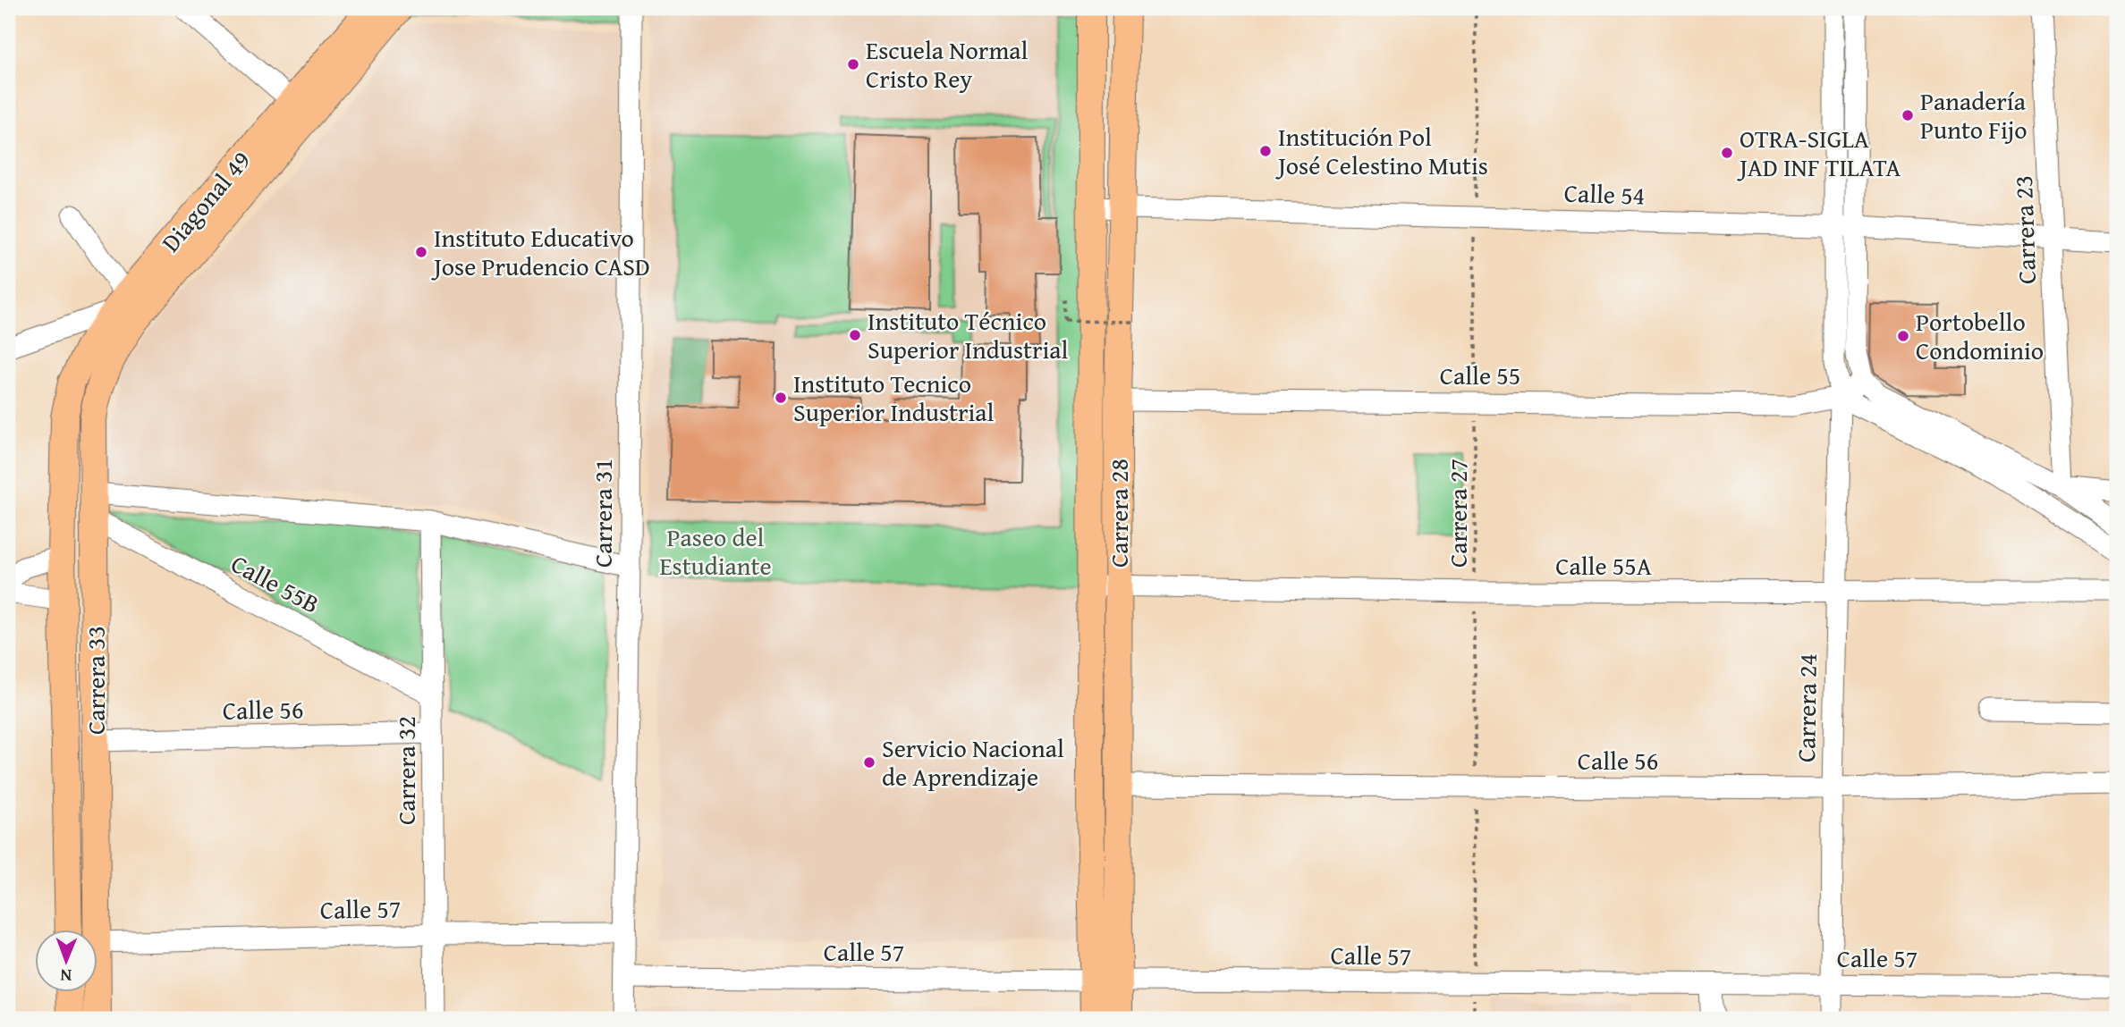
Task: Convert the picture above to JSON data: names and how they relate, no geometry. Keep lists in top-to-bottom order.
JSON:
{
  "streets": {
    "main road": ["Diagonal 49", "Carrera 28", "Carrera 33"],
    "street": [
      "Calle 54",
      "Carrera 23",
      "Calle 55",
      "Carrera 31",
      "Calle 55A",
      "Calle 55B",
      "Carrera 24",
      "Calle 56",
      "Carrera 32",
      "Calle 57"
    ],
    "path": ["Carrera 27"]
  },
  "crossings": [
    ["Calle 54", "Carrera 23"],
    ["Calle 54", "Carrera 28"],
    ["Calle 54", "Carrera 27"],
    ["Calle 54", "Carrera 24"],
    ["Diagonal 49", "Carrera 33"],
    ["Calle 55", "Carrera 28"],
    ["Calle 55", "Carrera 27"],
    ["Calle 55", "Carrera 24"],
    ["Carrera 31", "Calle 57"],
    ["Carrera 28", "Calle 55A"],
    ["Carrera 28", "Calle 56"],
    ["Carrera 28", "Calle 57"],
    ["Carrera 27", "Calle 55A"],
    ["Carrera 27", "Calle 56"],
    ["Carrera 27", "Calle 57"],
    ["Calle 55A", "Carrera 24"],
    ["Calle 55B", "Carrera 33"],
    ["Calle 55B", "Carrera 32"],
    ["Carrera 33", "Calle 56"],
    ["Carrera 33", "Calle 57"],
    ["Carrera 24", "Calle 56"],
    ["Carrera 24", "Calle 57"],
    ["Calle 56", "Carrera 32"],
    ["Carrera 32", "Calle 57"]
  ],
  "parks": ["Paseo del Estudiante"],
  "places": [
    "Escuela Normal Cristo Rey",
    "Panadería Punto Fijo",
    "Institución Pol José Celestino Mutis",
    "OTRA-SIGLA JAD INF TILATA",
    "Instituto Educativo Jose Prudencio CASD",
    "Instituto Técnico Superior Industrial",
    "Portobello Condominio",
    "Instituto Tecnico Superior Industrial",
    "Servicio Nacional de Aprendizaje"
  ],
  "north": "bottom"
}
